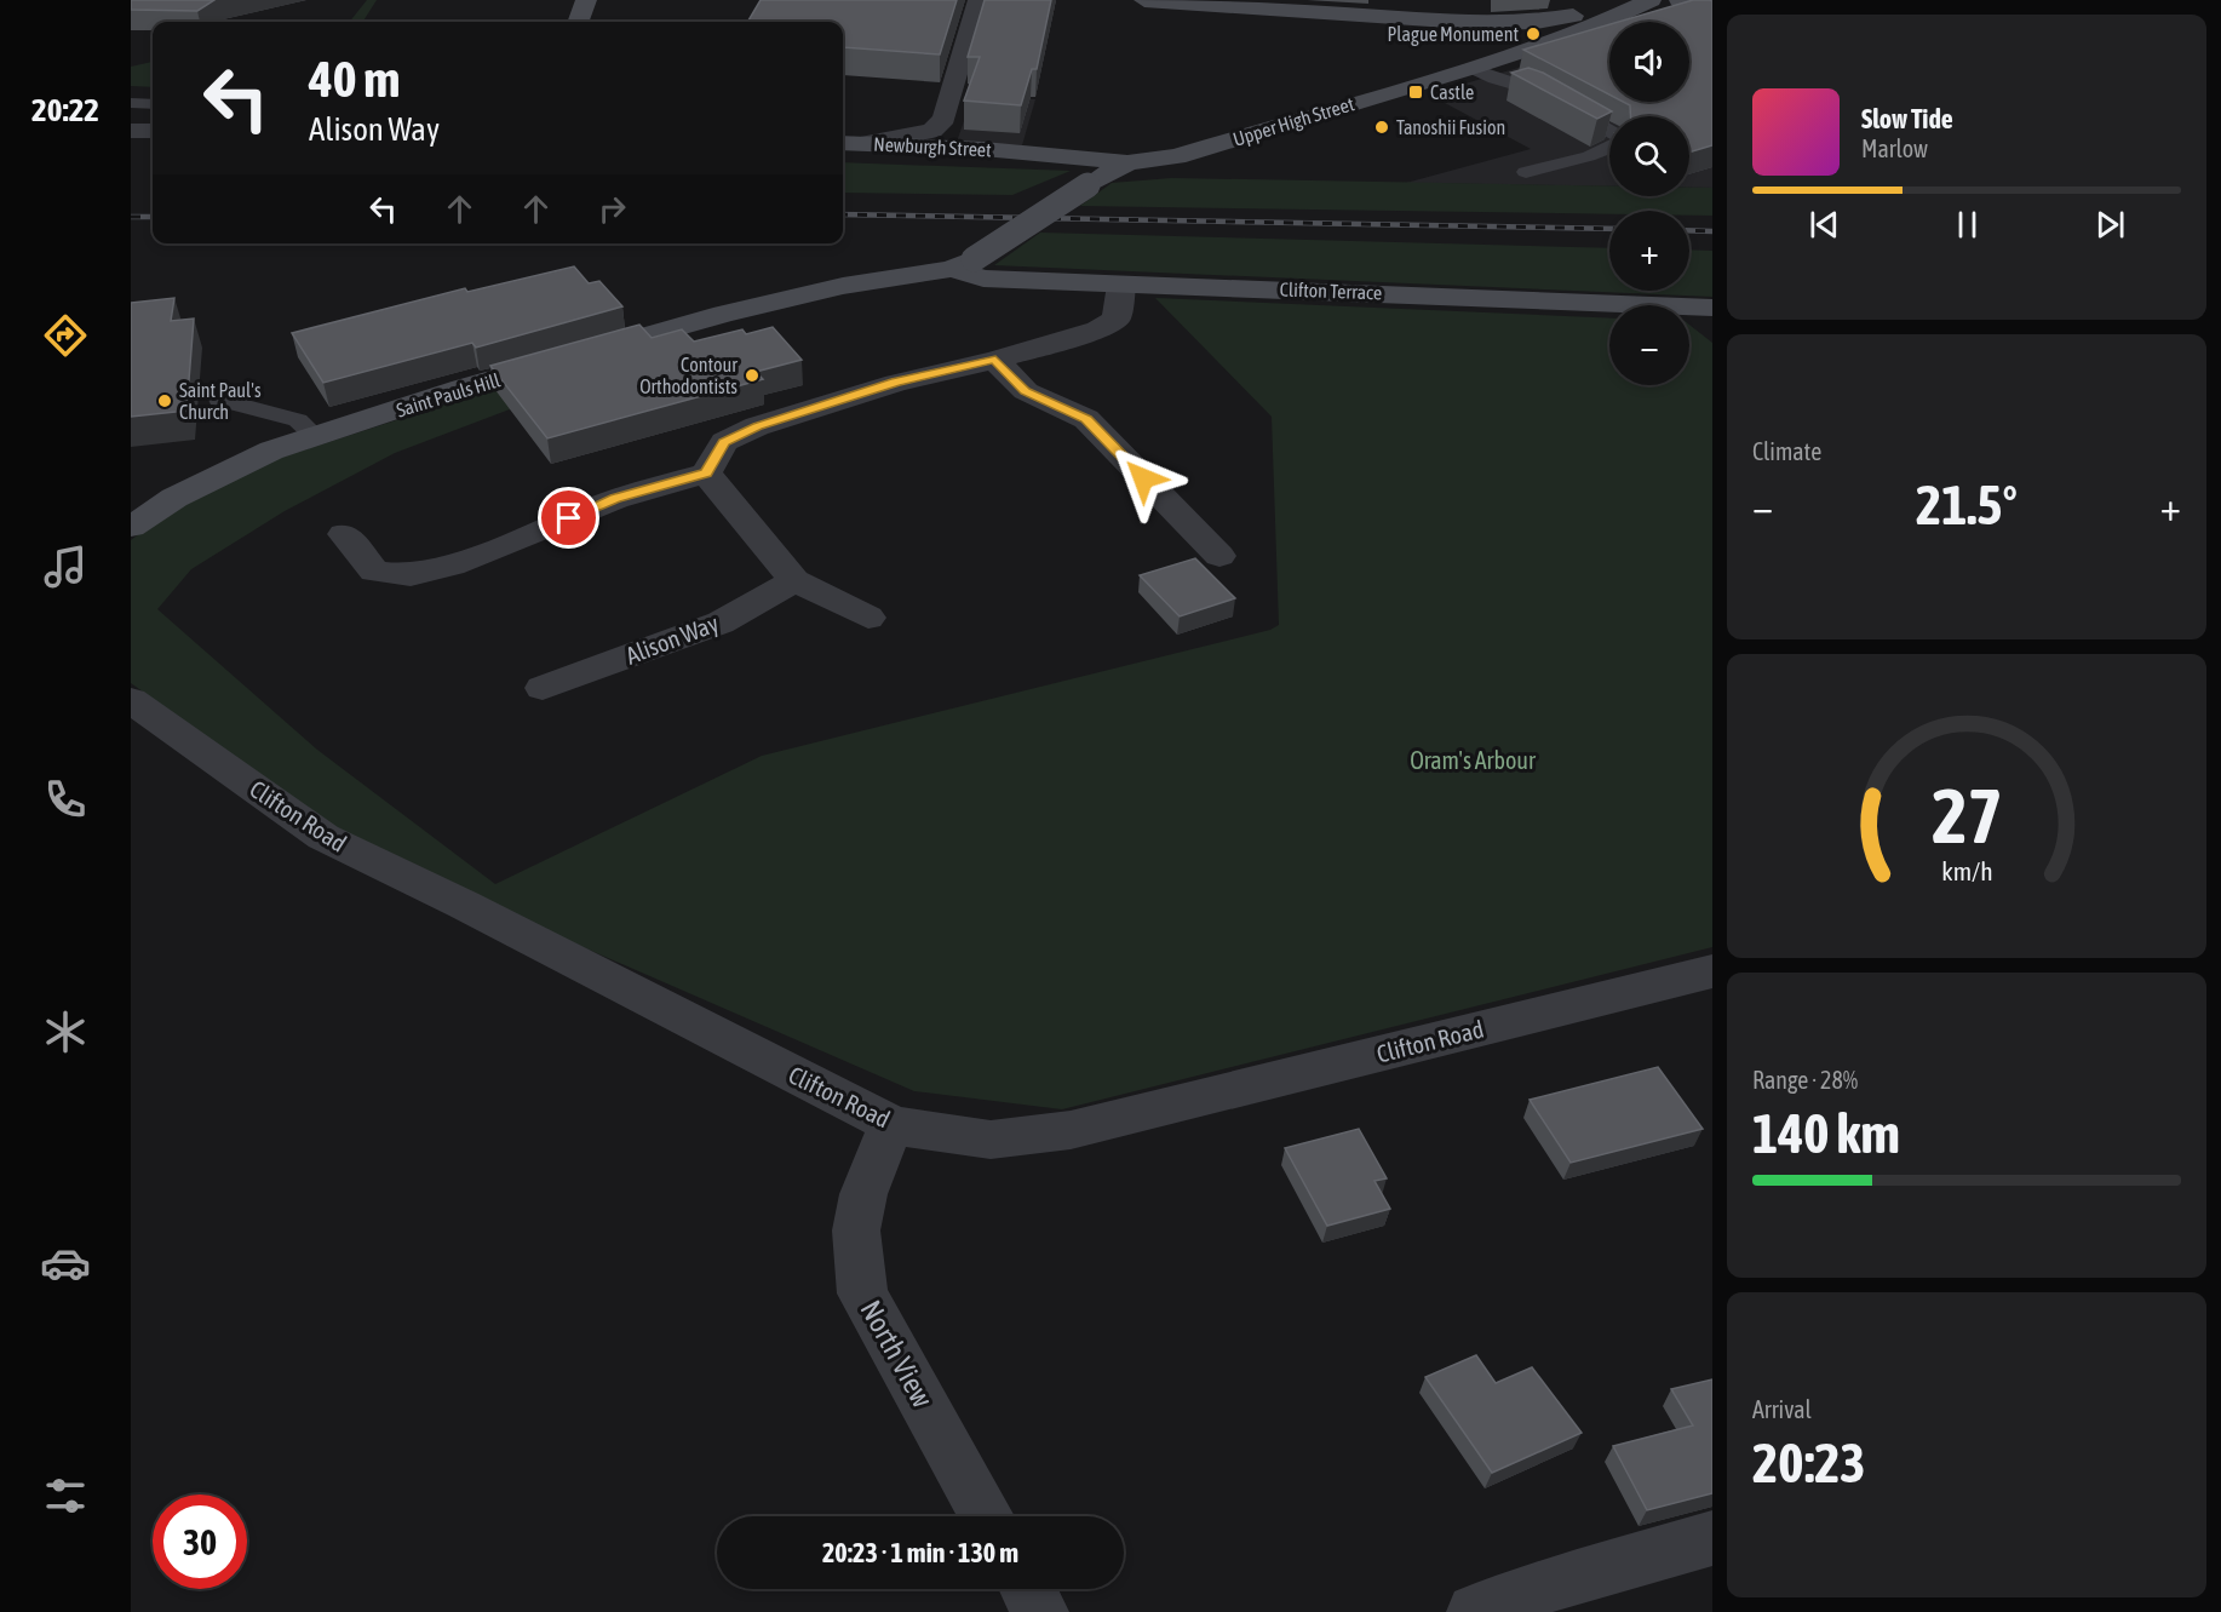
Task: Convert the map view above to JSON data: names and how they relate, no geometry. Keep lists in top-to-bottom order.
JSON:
{
  "streets": {
    "main road": [
      "Upper High Street",
      "Newburgh Street",
      "Clifton Terrace",
      "Saint Pauls Hill"
    ],
    "street": ["Alison Way", "Clifton Road", "North View"]
  },
  "crossings": [
    ["Upper High Street", "Newburgh Street"],
    ["Upper High Street", "Clifton Terrace"],
    ["Upper High Street", "Saint Pauls Hill"],
    ["Clifton Terrace", "Saint Pauls Hill"],
    ["Clifton Road", "North View"]
  ],
  "parks": ["Oram's Arbour"],
  "places": {
    "other": [
      "Plague Monument",
      "Tanoshii Fusion",
      "Contour Orthodontists",
      "Saint Paul's Church"
    ],
    "transit": ["Castle"]
  },
  "page": {
    "tabs": "20:22",
    "map_buttons": ["+", "−"],
    "turn": ["40 m", "Alison Way"],
    "song": ["Slow Tide", "Marlow"],
    "tile": [
      "Climate",
      ["Range · 28%", "140 km"],
      ["Arrival", "20:23"]
    ],
    "heat": ["−", "21.5°", "+"],
    "limit": "30",
    "trip": "20:23 · 1 min · 130 m",
    "gauge": ["27", "km/h"]
  }
}
